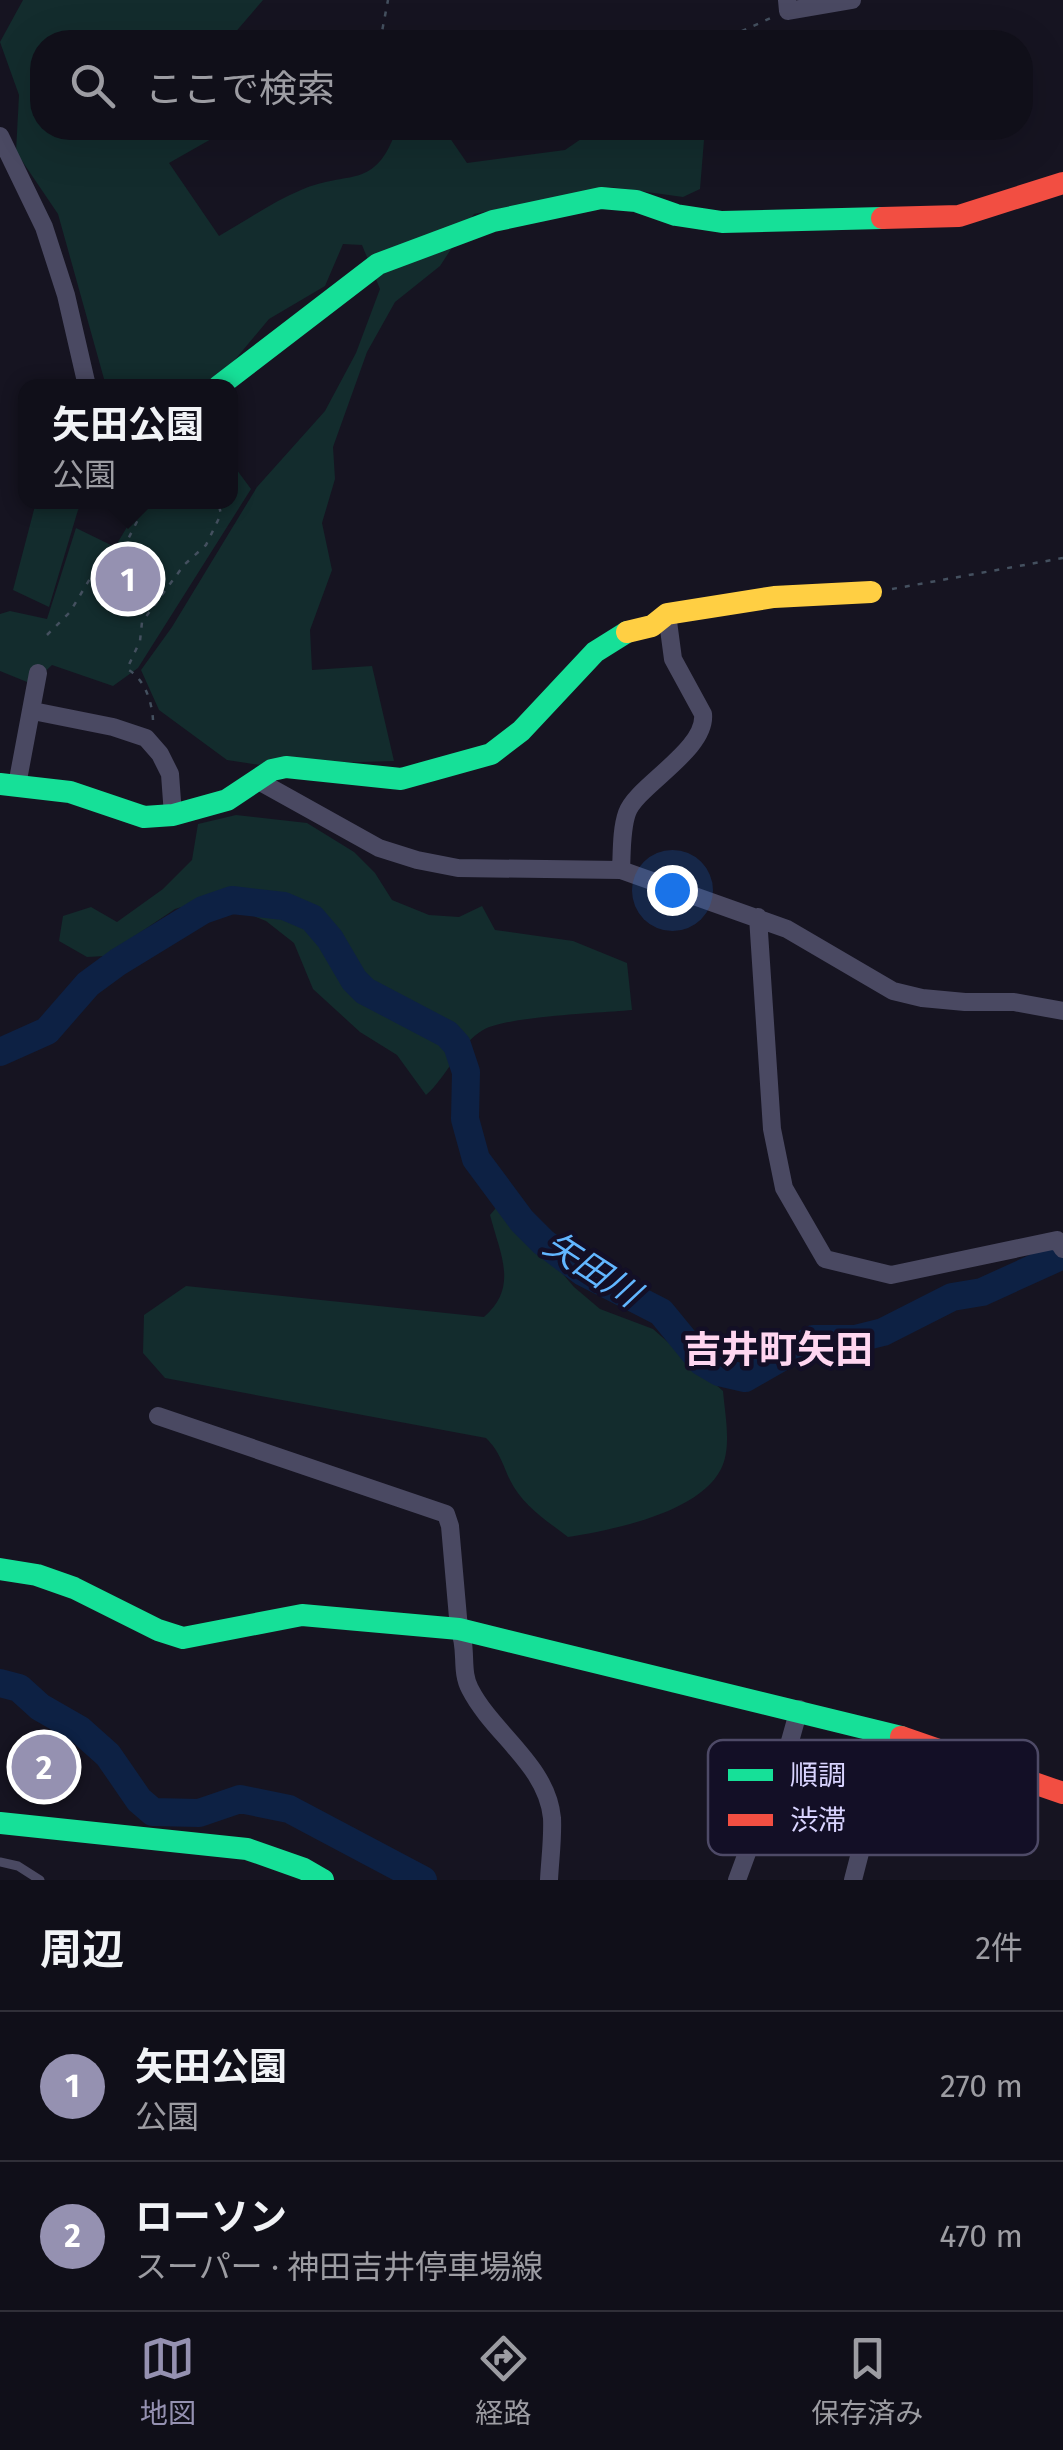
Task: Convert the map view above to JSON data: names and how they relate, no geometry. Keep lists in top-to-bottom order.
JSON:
{
  "districts": ["吉井町矢田"],
  "water": ["矢田川"],
  "legend": ["順調", "渋滞"],
  "page": {
    "search": "ここで検索",
    "popup": ["矢田公園", "公園"],
    "pins": ["1", "2"],
    "heading": ["周辺", "2件"],
    "list": [
      {
        "mark": "1",
        "name": "矢田公園",
        "note": "公園",
        "value": "270 m"
      },
      {
        "mark": "2",
        "name": "ローソン",
        "note": "スーパー · 神田吉井停車場線",
        "value": "470 m"
      }
    ],
    "nav": ["地図", "経路", "保存済み"]
  }
}
